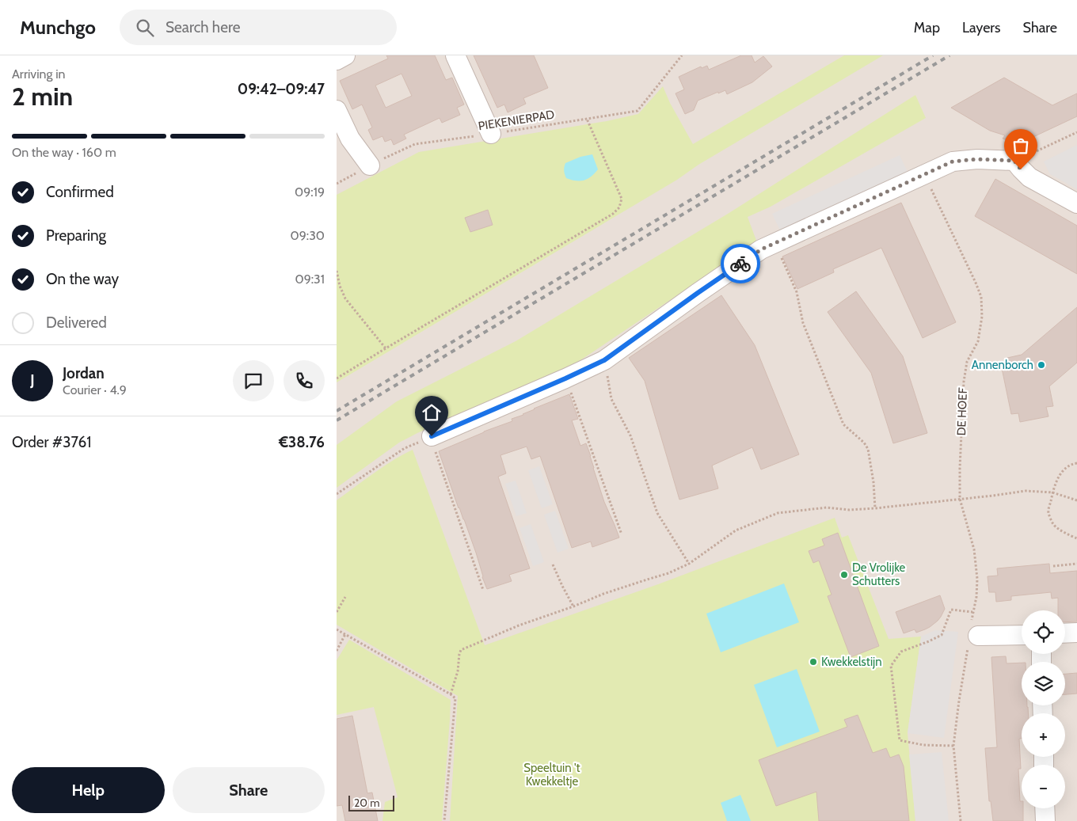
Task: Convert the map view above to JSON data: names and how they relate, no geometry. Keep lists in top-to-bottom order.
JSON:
{
  "streets": {
    "path": ["PIEKENIERPAD", "DE HOEF"]
  },
  "parks": ["Speeltuin 't Kwekkeltje"],
  "places": ["Annenborch", "De Vrolijke Schutters", "Kwekkelstijn"],
  "scale_bar": "20 m",
  "page": {
    "header": "Munchgo",
    "search": "Search here",
    "nav": ["Map", "Layers", "Share"],
    "heading": ["2 min", "Arriving in", "09:42–09:47"],
    "panel": [
      "Jordan",
      "Courier · 4.9",
      "Order #3761",
      "€38.76"
    ],
    "bar": "On the way · 160 m",
    "list": [
      ["Confirmed", "09:19"],
      ["Preparing", "09:30"],
      ["On the way", "09:31"],
      "Delivered"
    ],
    "round": "J",
    "map_buttons": ["+", "−"],
    "buttons": ["Help", "Share"],
    "scale": "20 m"
  }
}
